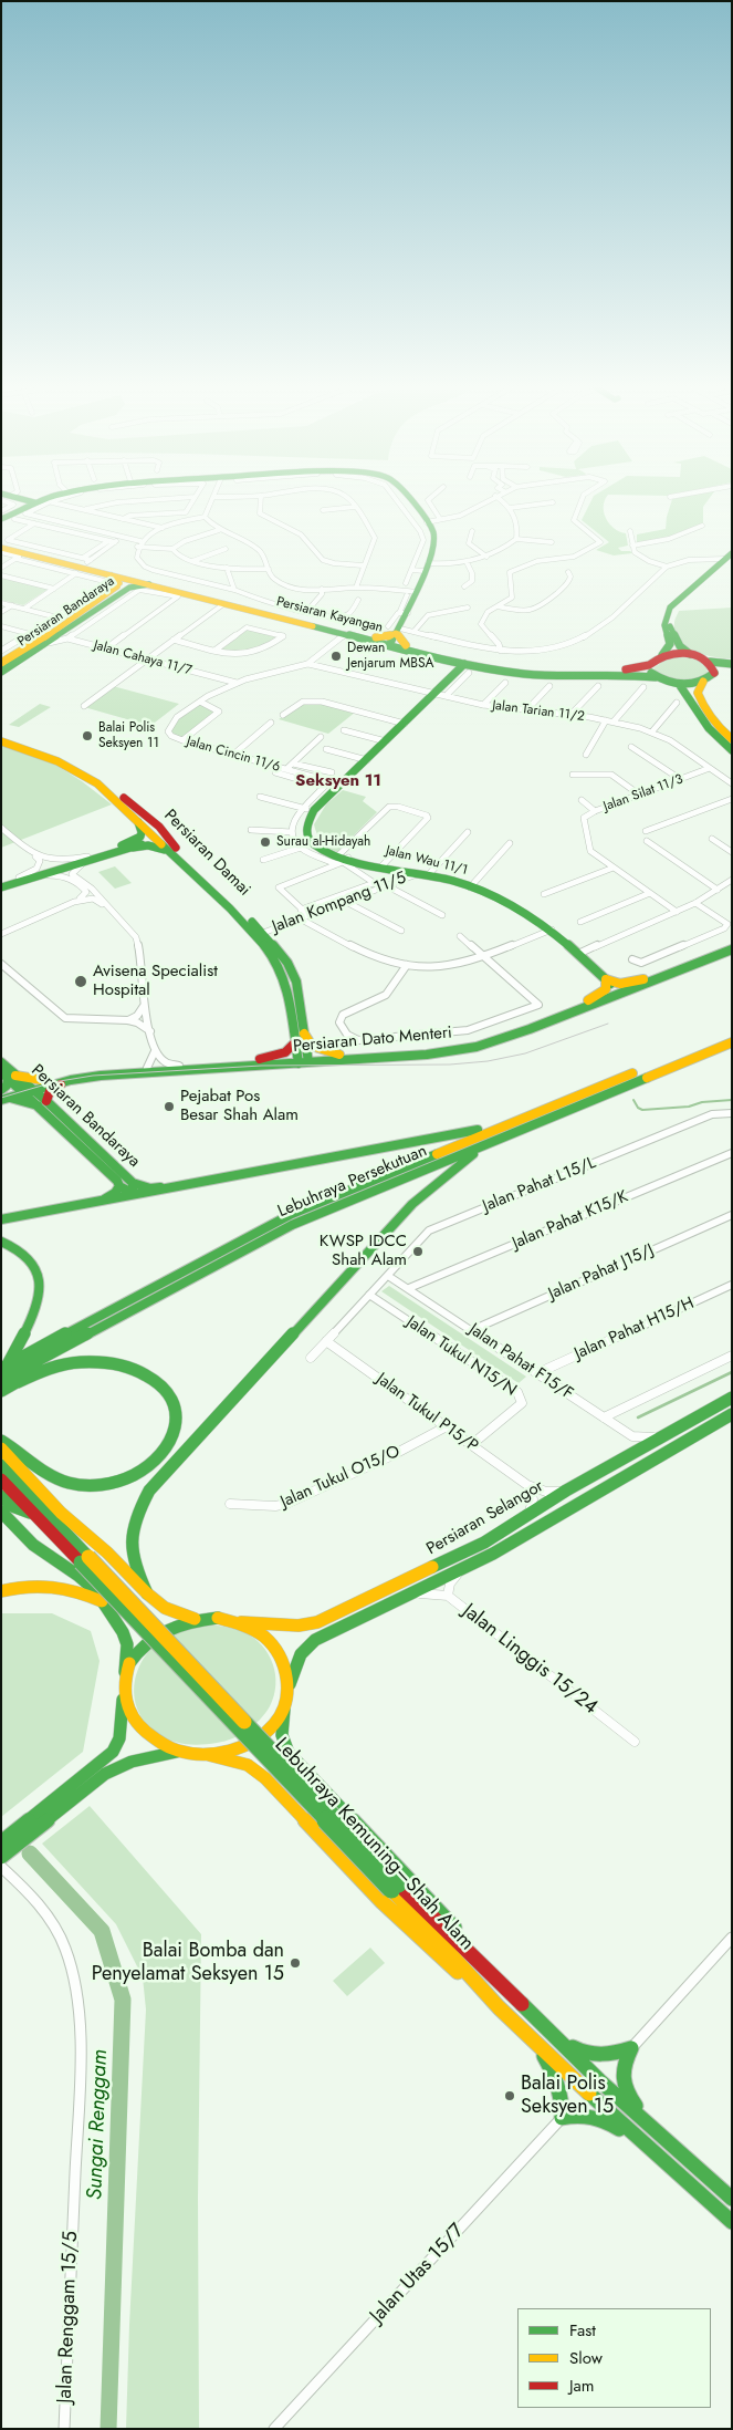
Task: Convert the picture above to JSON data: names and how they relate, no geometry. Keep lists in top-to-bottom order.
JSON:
{
  "streets": {
    "main road": [
      "Persiaran Bandaraya",
      "Persiaran Kayangan",
      "Persiaran Damai",
      "Jalan Wau 11/1",
      "Persiaran Dato Menteri",
      "Lebuhraya Persekutuan",
      "Persiaran Selangor",
      "Lebuhraya Kemuning–Shah Alam"
    ],
    "street": [
      "Jalan Cahaya 11/7",
      "Jalan Tarian 11/2",
      "Jalan Cincin 11/6",
      "Jalan Silat 11/3",
      "Jalan Kompang 11/5",
      "Jalan Pahat L15/L",
      "Jalan Pahat K15/K",
      "Jalan Pahat J15/J",
      "Jalan Pahat H15/H",
      "Jalan Tukul N15/N",
      "Jalan Pahat F15/F",
      "Jalan Tukul P15/P",
      "Jalan Tukul O15/O",
      "Jalan Linggis 15/24",
      "Jalan Utas 15/7",
      "Jalan Renggam 15/5"
    ]
  },
  "crossings": [
    ["Persiaran Bandaraya", "Persiaran Kayangan"],
    ["Persiaran Bandaraya", "Jalan Cahaya 11/7"],
    ["Persiaran Bandaraya", "Persiaran Dato Menteri"],
    ["Persiaran Kayangan", "Jalan Cincin 11/6"],
    ["Jalan Cahaya 11/7", "Jalan Cincin 11/6"],
    ["Jalan Tarian 11/2", "Jalan Cincin 11/6"],
    ["Jalan Tarian 11/2", "Jalan Silat 11/3"],
    ["Persiaran Damai", "Jalan Kompang 11/5"],
    ["Persiaran Damai", "Persiaran Dato Menteri"],
    ["Jalan Wau 11/1", "Jalan Kompang 11/5"],
    ["Jalan Wau 11/1", "Persiaran Dato Menteri"],
    ["Jalan Pahat L15/L", "Jalan Tukul N15/N"],
    ["Jalan Pahat L15/L", "Jalan Tukul P15/P"],
    ["Jalan Pahat K15/K", "Jalan Pahat F15/F"],
    ["Jalan Pahat J15/J", "Jalan Pahat F15/F"],
    ["Jalan Pahat H15/H", "Jalan Pahat F15/F"],
    ["Jalan Tukul N15/N", "Jalan Tukul P15/P"],
    ["Jalan Tukul P15/P", "Jalan Tukul O15/O"],
    ["Persiaran Selangor", "Jalan Linggis 15/24"]
  ],
  "districts": ["Seksyen 11"],
  "water": ["Sungai Renggam"],
  "places": [
    "Dewan Jenjarum MBSA",
    "Balai Polis Seksyen 11",
    "Surau al-Hidayah",
    "Avisena Specialist Hospital",
    "Pejabat Pos Besar Shah Alam",
    "KWSP IDCC Shah Alam",
    "Balai Bomba dan Penyelamat Seksyen 15",
    "Balai Polis Seksyen 15"
  ],
  "legend": ["Fast", "Slow", "Jam"]
}
